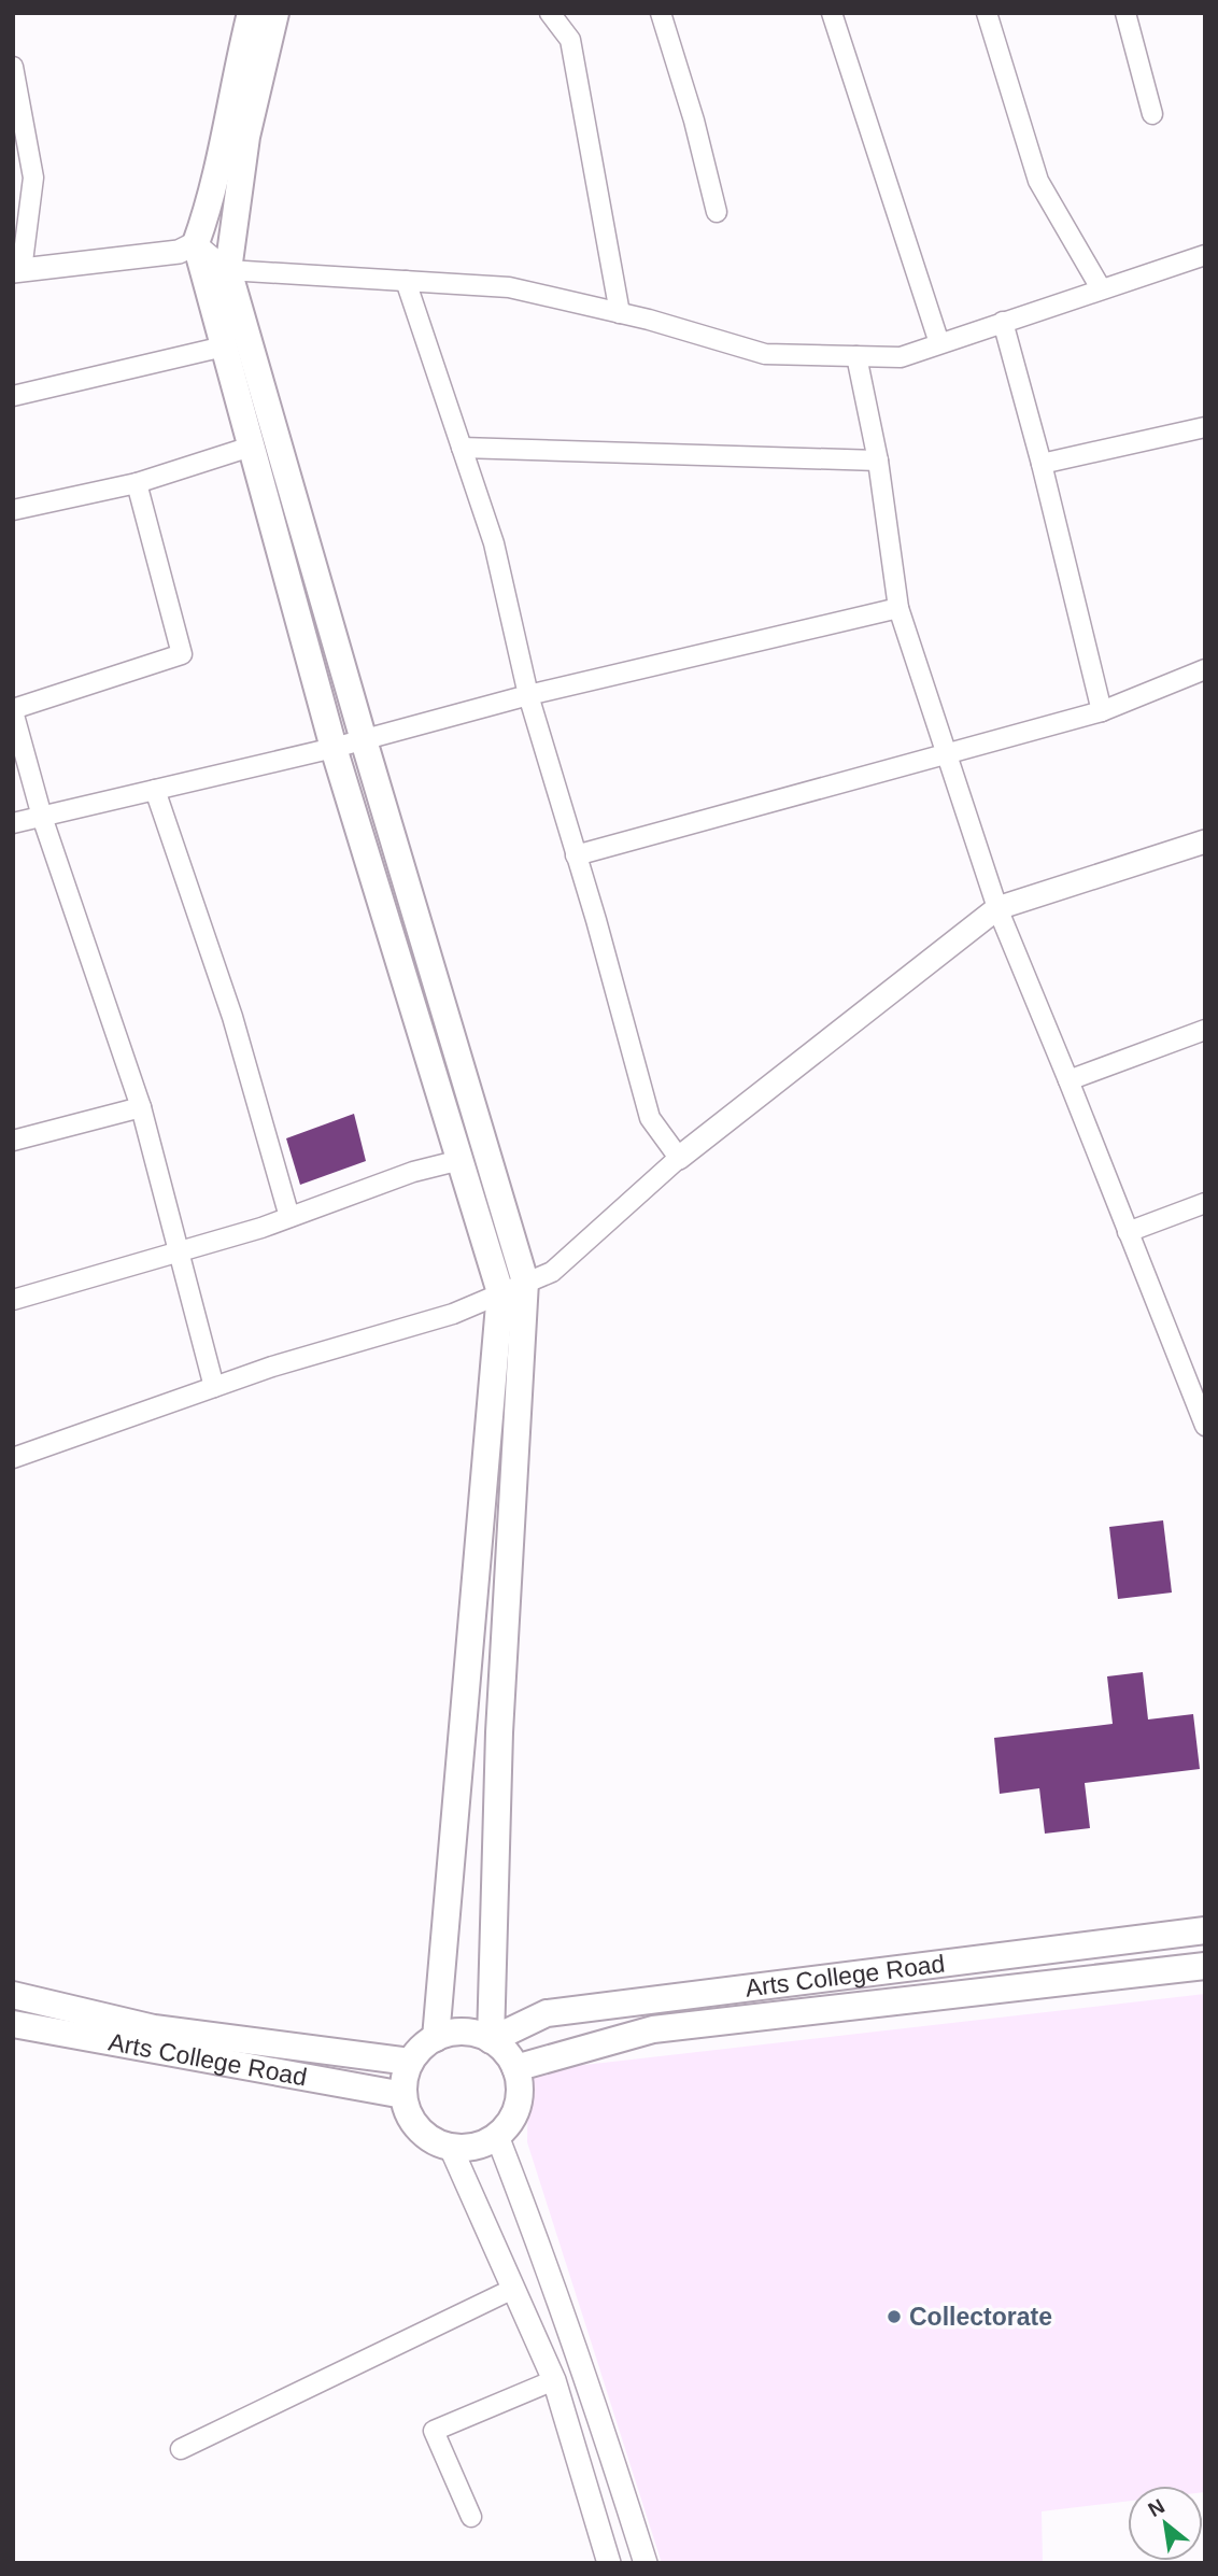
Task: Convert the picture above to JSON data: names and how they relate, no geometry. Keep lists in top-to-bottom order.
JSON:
{
  "streets": {
    "main road": ["Arts College Road"]
  },
  "places": ["Collectorate"],
  "north": "top left"
}
